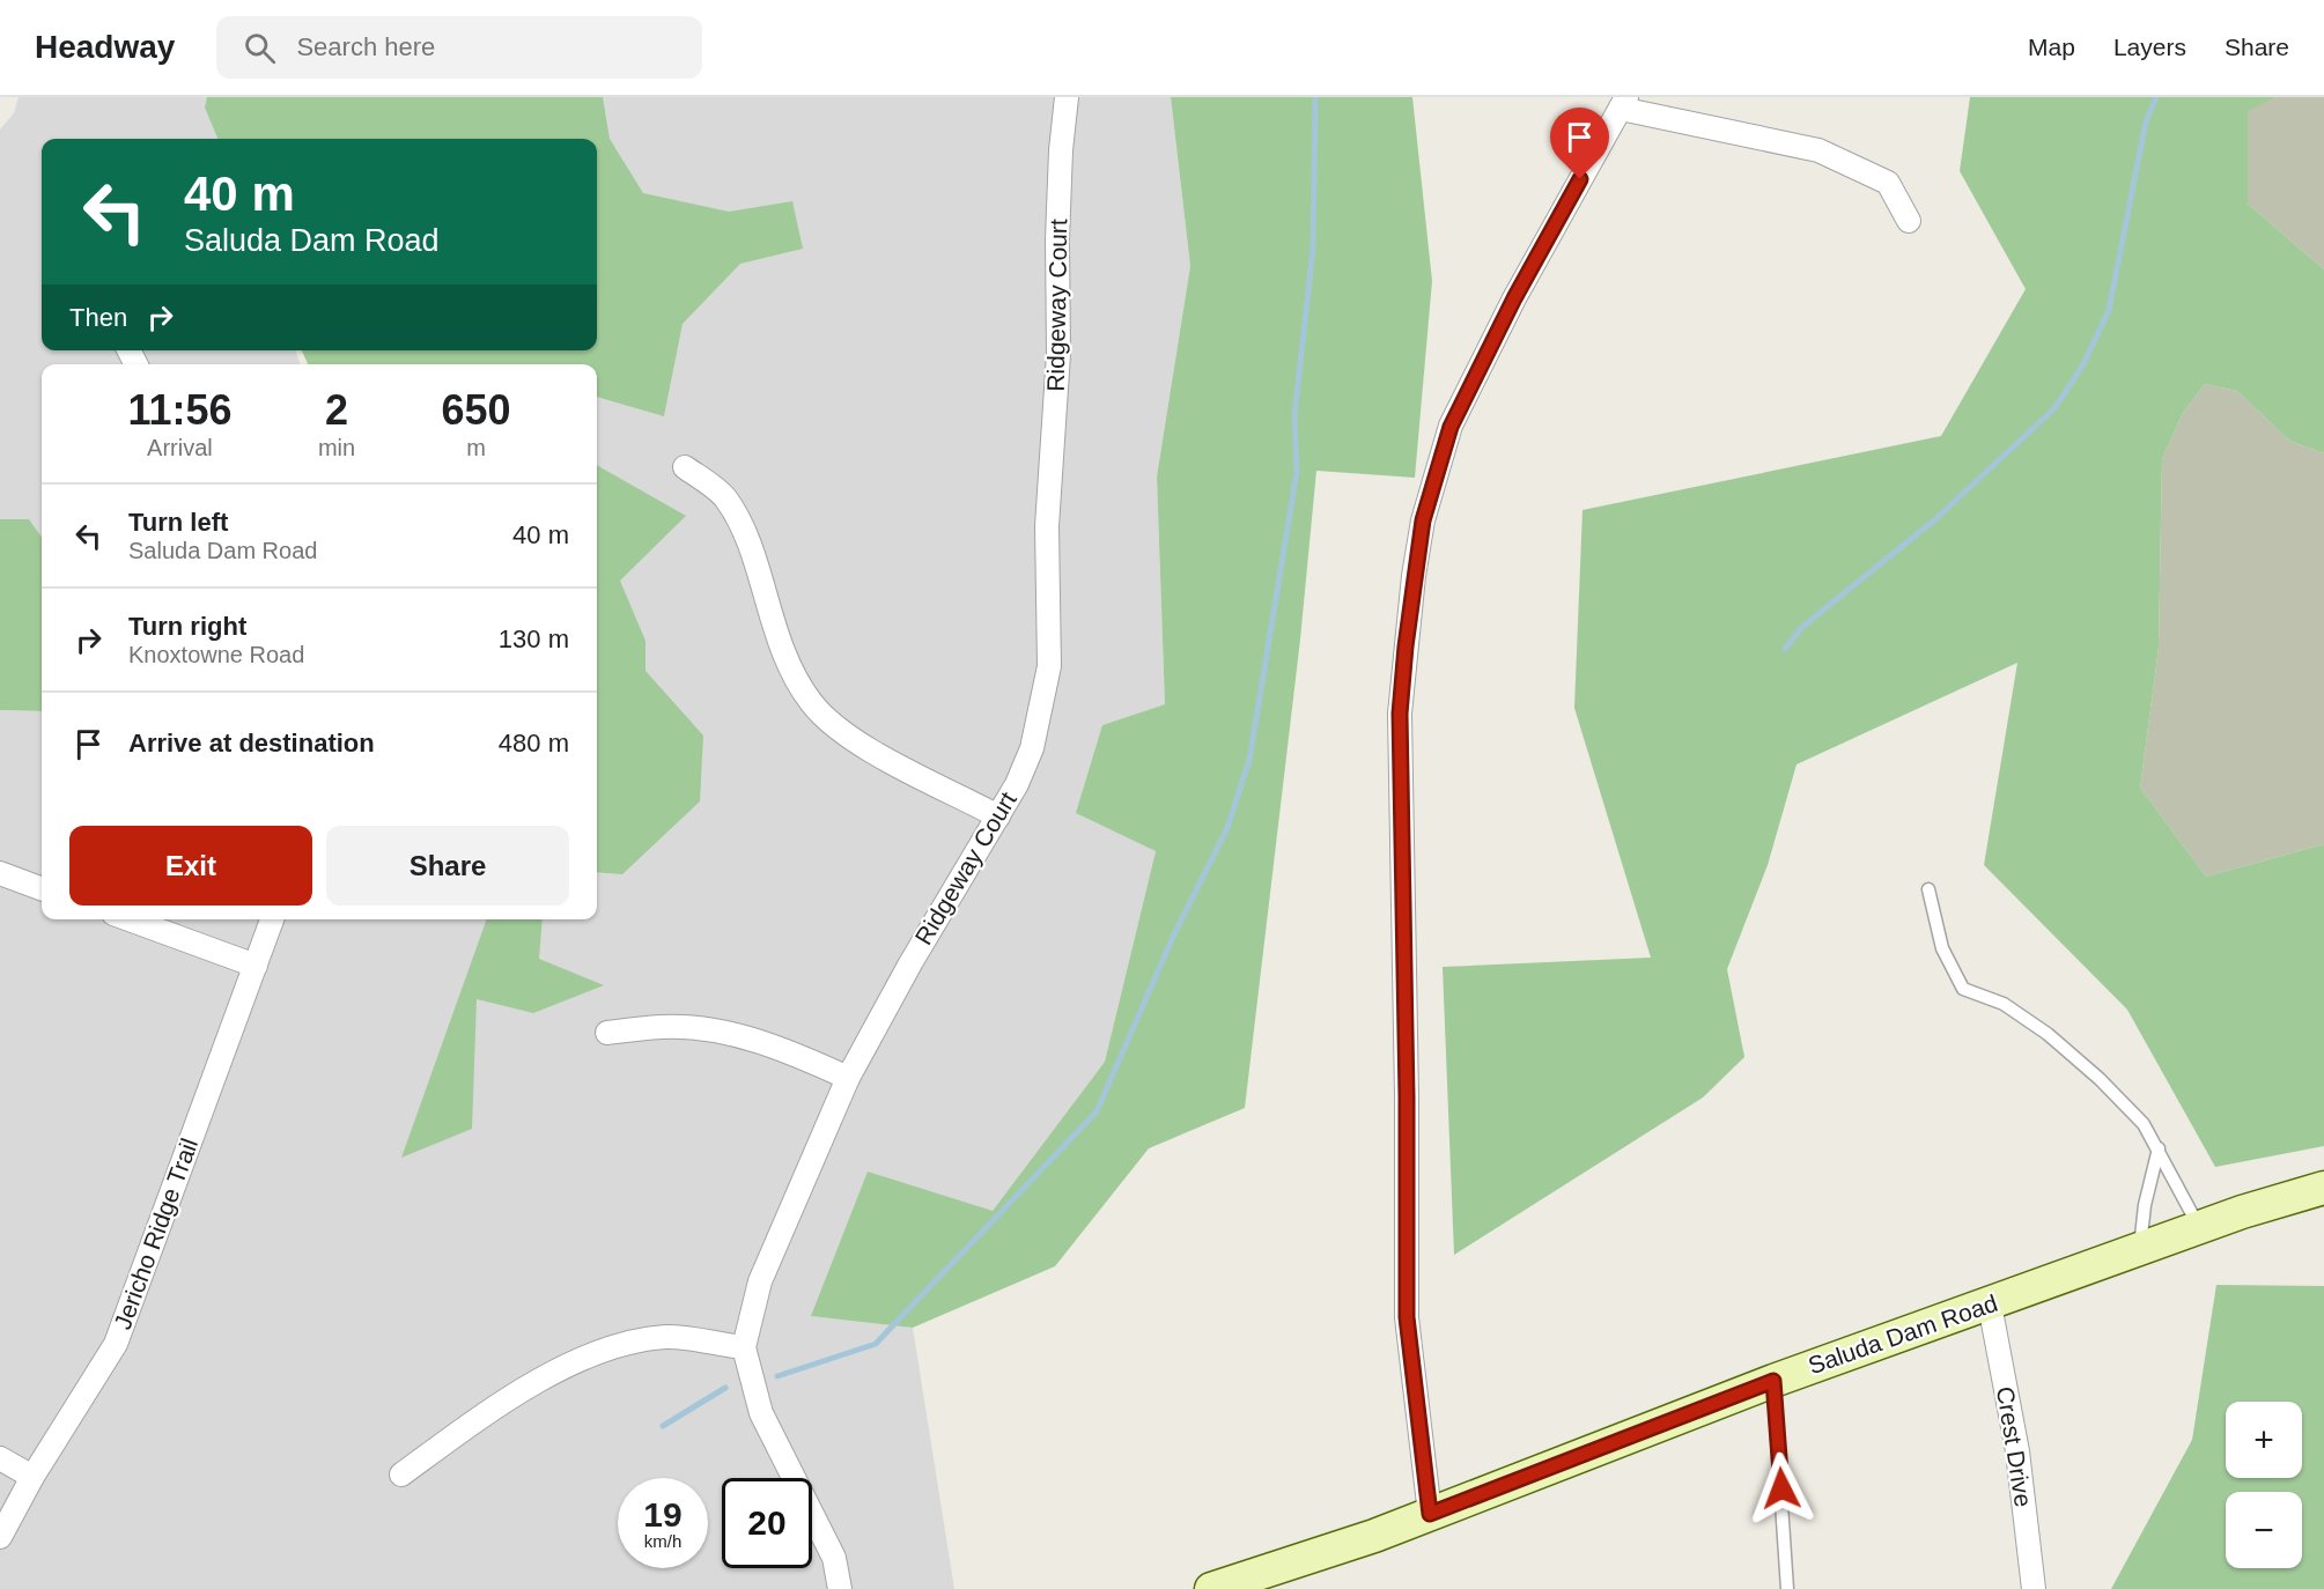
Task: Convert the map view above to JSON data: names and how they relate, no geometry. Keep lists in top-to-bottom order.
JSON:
{
  "streets": {
    "street": [
      "Ridgeway Court",
      "Jericho Ridge Trail",
      "Saluda Dam Road",
      "Crest Drive"
    ]
  },
  "crossings": [
    ["Saluda Dam Road", "Crest Drive"]
  ],
  "page": {
    "header": "Headway",
    "search": "Search here",
    "nav": ["Map", "Layers", "Share"],
    "turn": ["40 m", "Saluda Dam Road"],
    "then": "Then",
    "eta": [
      "11:56",
      "Arrival",
      "2",
      "min",
      "650",
      "m"
    ],
    "list": [
      {
        "name": "Turn left",
        "note": "Saluda Dam Road",
        "value": "40 m"
      },
      {
        "name": "Turn right",
        "note": "Knoxtowne Road",
        "value": "130 m"
      },
      {
        "name": "Arrive at destination",
        "value": "480 m"
      }
    ],
    "buttons": ["Exit", "Share"],
    "map_buttons": ["+", "−"],
    "speed": "19 km/h",
    "limit": "20"
  }
}
